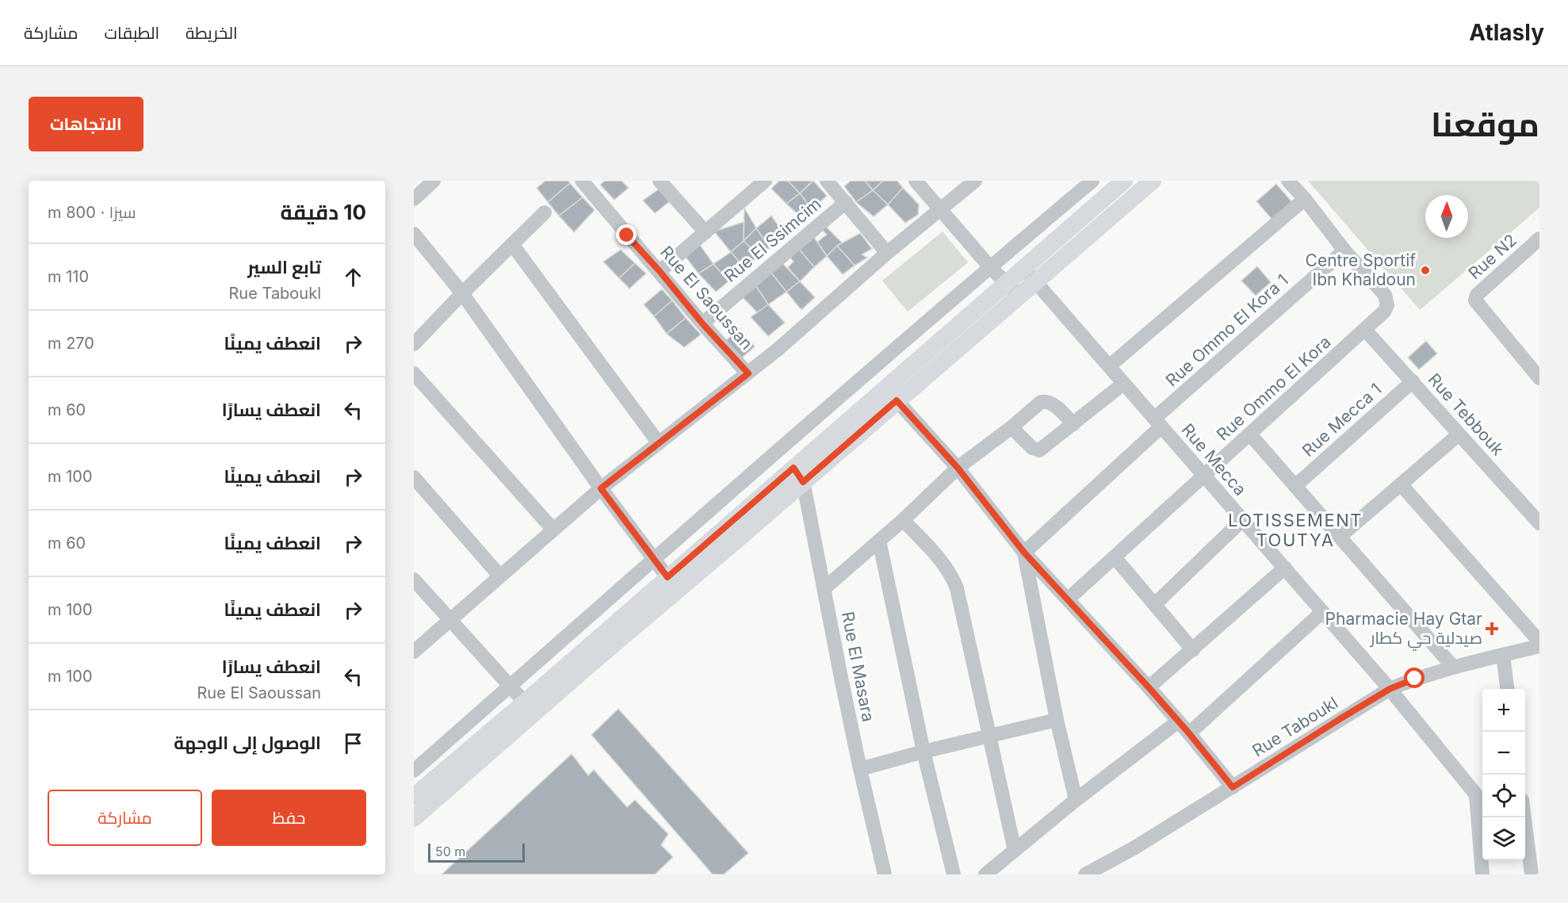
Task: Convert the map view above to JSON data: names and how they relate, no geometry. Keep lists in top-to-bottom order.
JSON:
{
  "streets": {
    "street": [
      "Rue El Ssimcim",
      "Rue N2",
      "Rue El Saoussan",
      "Rue Ommo El Kora 1",
      "Rue Ommo El Kora",
      "Rue Tebbouk",
      "Rue Mecca 1",
      "Rue Mecca",
      "Rue El Masara",
      "Rue Taboukl"
    ]
  },
  "crossings": [
    ["Rue El Ssimcim", "Rue El Saoussan"],
    ["Rue Ommo El Kora 1", "Rue Ommo El Kora"],
    ["Rue Ommo El Kora 1", "Rue Mecca"],
    ["Rue Ommo El Kora", "Rue Tebbouk"],
    ["Rue Ommo El Kora", "Rue Mecca"],
    ["Rue Tebbouk", "Rue Mecca 1"],
    ["Rue Mecca", "Rue Taboukl"]
  ],
  "districts": ["LOTISSEMENT TOUTYA"],
  "places": {
    "other": ["Centre Sportif Ibn Khaldoun"],
    "health": ["Pharmacie Hay Gtar صيدلية حي كطار"]
  },
  "scale_bar": "50 m",
  "north": "top",
  "page": {
    "header": "Atlasly",
    "nav": ["الخريطة", "الطبقات", "مشاركة"],
    "title": "موقعنا",
    "buttons": [
      "الاتجاهات",
      ["حفظ", "مشاركة"]
    ],
    "heading": ["10 دقيقة", "سيرًا · 800 m"],
    "list": [
      ["تابع السير", "Rue Taboukl", "110 m"],
      ["انعطف يمينًا", "270 m"],
      ["انعطف يسارًا", "60 m"],
      ["انعطف يمينًا", "100 m"],
      ["انعطف يمينًا", "60 m"],
      ["انعطف يمينًا", "100 m"],
      ["انعطف يسارًا", "Rue El Saoussan", "100 m"],
      "الوصول إلى الوجهة"
    ],
    "map_buttons": ["+", "−"],
    "scale": "50 m"
  }
}
